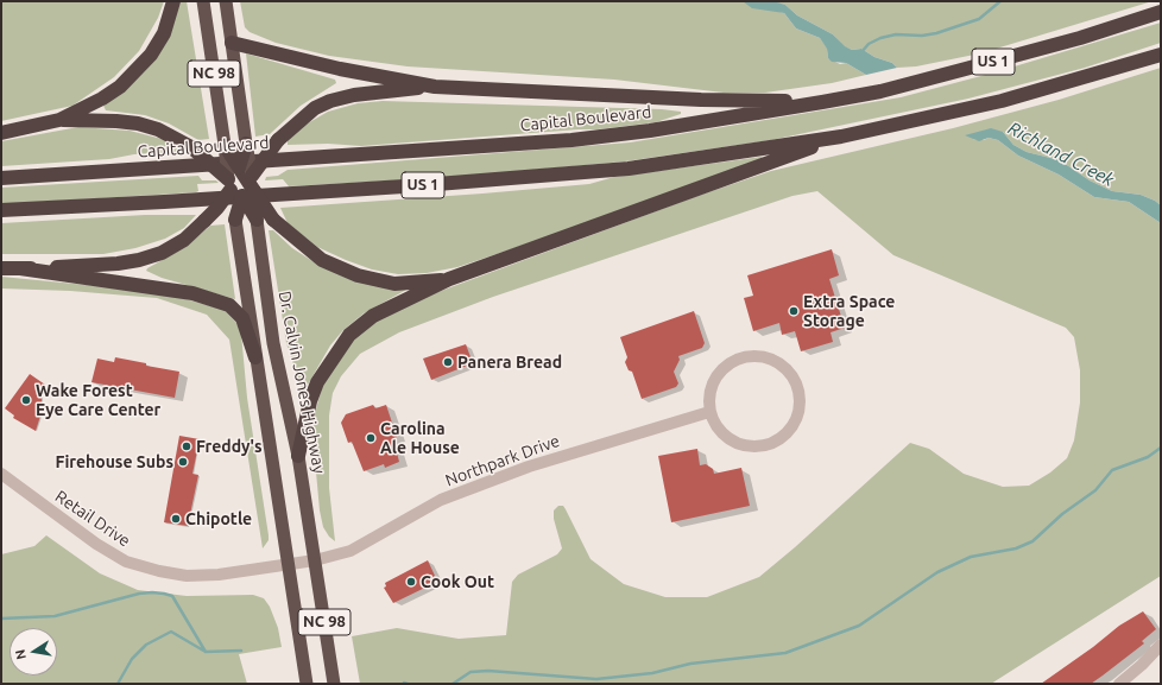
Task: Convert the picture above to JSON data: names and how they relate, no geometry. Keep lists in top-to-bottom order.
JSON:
{
  "streets": {
    "highway": [
      "US 1",
      "NC 98",
      "Capital Boulevard",
      "Dr. Calvin Jones Highway"
    ],
    "street": ["Northpark Drive", "Retail Drive"]
  },
  "crossings": [
    ["NC 98", "Retail Drive"],
    ["Dr. Calvin Jones Highway", "Northpark Drive"],
    ["Dr. Calvin Jones Highway", "Retail Drive"],
    ["Northpark Drive", "Retail Drive"]
  ],
  "water": ["Richland Creek"],
  "places": [
    "Extra Space Storage",
    "Panera Bread",
    "Wake Forest Eye Care Center",
    "Carolina Ale House",
    "Freddy's",
    "Firehouse Subs",
    "Chipotle",
    "Cook Out"
  ],
  "north": "left"
}
